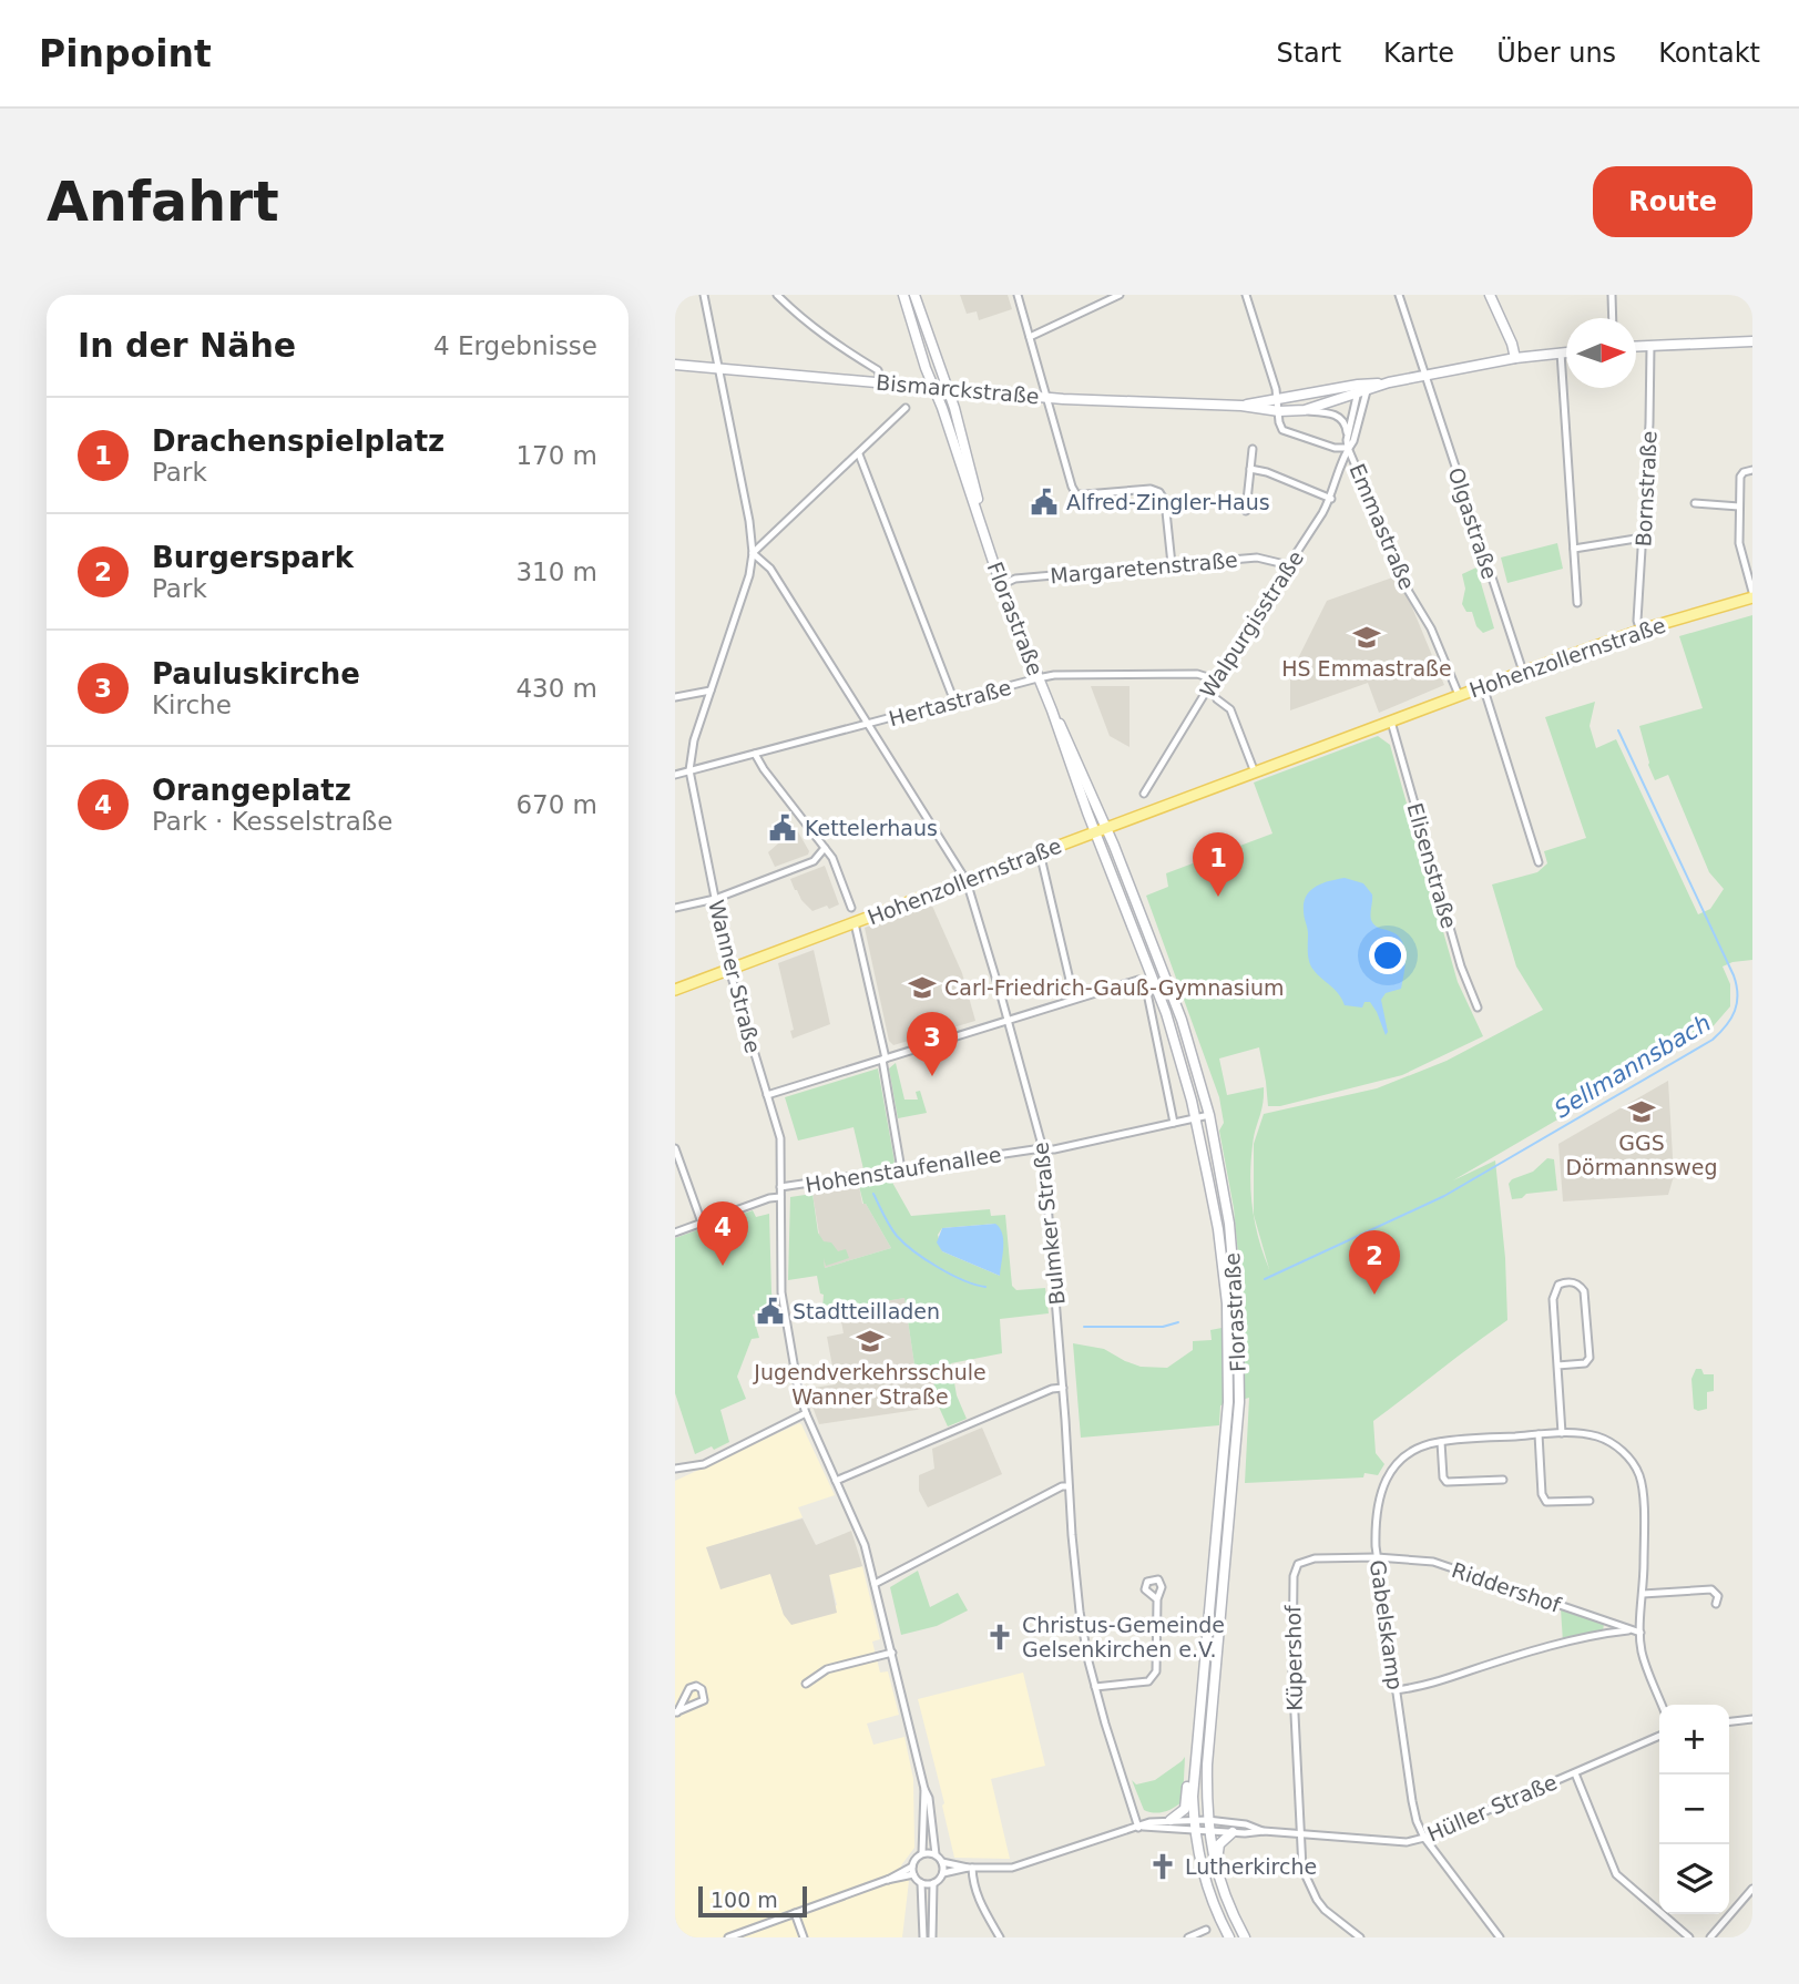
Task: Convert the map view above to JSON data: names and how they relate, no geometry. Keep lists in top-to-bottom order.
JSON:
{
  "streets": {
    "main road": ["Bismarckstraße", "Florastraße", "Hohenzollernstraße"],
    "street": [
      "Bornstraße",
      "Olgastraße",
      "Emmastraße",
      "Margaretenstraße",
      "Walpurgisstraße",
      "Hertastraße",
      "Elisenstraße",
      "Wanner Straße",
      "Hohenstaufenallee",
      "Bulmker Straße",
      "Riddershof",
      "Gabelskamp",
      "Küpershof",
      "Hüller Straße"
    ]
  },
  "crossings": [
    ["Bismarckstraße", "Olgastraße"],
    ["Bismarckstraße", "Emmastraße"],
    ["Bismarckstraße", "Florastraße"],
    ["Bismarckstraße", "Walpurgisstraße"],
    ["Bismarckstraße", "Wanner Straße"],
    ["Bornstraße", "Hohenzollernstraße"],
    ["Olgastraße", "Hohenzollernstraße"],
    ["Emmastraße", "Walpurgisstraße"],
    ["Emmastraße", "Hohenzollernstraße"],
    ["Margaretenstraße", "Florastraße"],
    ["Margaretenstraße", "Walpurgisstraße"],
    ["Florastraße", "Hohenzollernstraße"],
    ["Florastraße", "Hertastraße"],
    ["Florastraße", "Hohenstaufenallee"],
    ["Florastraße", "Hüller Straße"],
    ["Walpurgisstraße", "Hertastraße"],
    ["Hohenzollernstraße", "Elisenstraße"],
    ["Hohenzollernstraße", "Wanner Straße"],
    ["Hohenzollernstraße", "Bulmker Straße"],
    ["Hertastraße", "Wanner Straße"],
    ["Hertastraße", "Bulmker Straße"],
    ["Wanner Straße", "Hohenstaufenallee"],
    ["Wanner Straße", "Bulmker Straße"],
    ["Hohenstaufenallee", "Bulmker Straße"],
    ["Riddershof", "Gabelskamp"],
    ["Riddershof", "Küpershof"],
    ["Gabelskamp", "Küpershof"],
    ["Gabelskamp", "Hüller Straße"],
    ["Küpershof", "Hüller Straße"]
  ],
  "water": ["Sellmannsbach"],
  "places": {
    "public building": ["Alfred-Zingler-Haus", "Kettelerhaus", "Stadtteilladen"],
    "school or university": [
      "HS Emmastraße",
      "Carl-Friedrich-Gauß-Gymnasium",
      "GGS Dörmannsweg",
      "Jugendverkehrsschule Wanner Straße"
    ],
    "church": ["Christus-Gemeinde Gelsenkirchen e.V.", "Lutherkirche"]
  },
  "scale_bar": "100 m",
  "north": "right",
  "page": {
    "header": "Pinpoint",
    "nav": [
      "Start",
      "Karte",
      "Über uns",
      "Kontakt"
    ],
    "buttons": "Route",
    "title": "Anfahrt",
    "heading": ["In der Nähe", "4 Ergebnisse"],
    "list": [
      {
        "mark": "1",
        "name": "Drachenspielplatz",
        "note": "Park",
        "value": "170 m"
      },
      {
        "mark": "2",
        "name": "Burgerspark",
        "note": "Park",
        "value": "310 m"
      },
      {
        "mark": "3",
        "name": "Pauluskirche",
        "note": "Kirche",
        "value": "430 m"
      },
      {
        "mark": "4",
        "name": "Orangeplatz",
        "note": "Park · Kesselstraße",
        "value": "670 m"
      }
    ],
    "pins": [
      "1",
      "3",
      "4",
      "2"
    ],
    "map_buttons": ["+", "−"],
    "scale": "100 m"
  }
}
